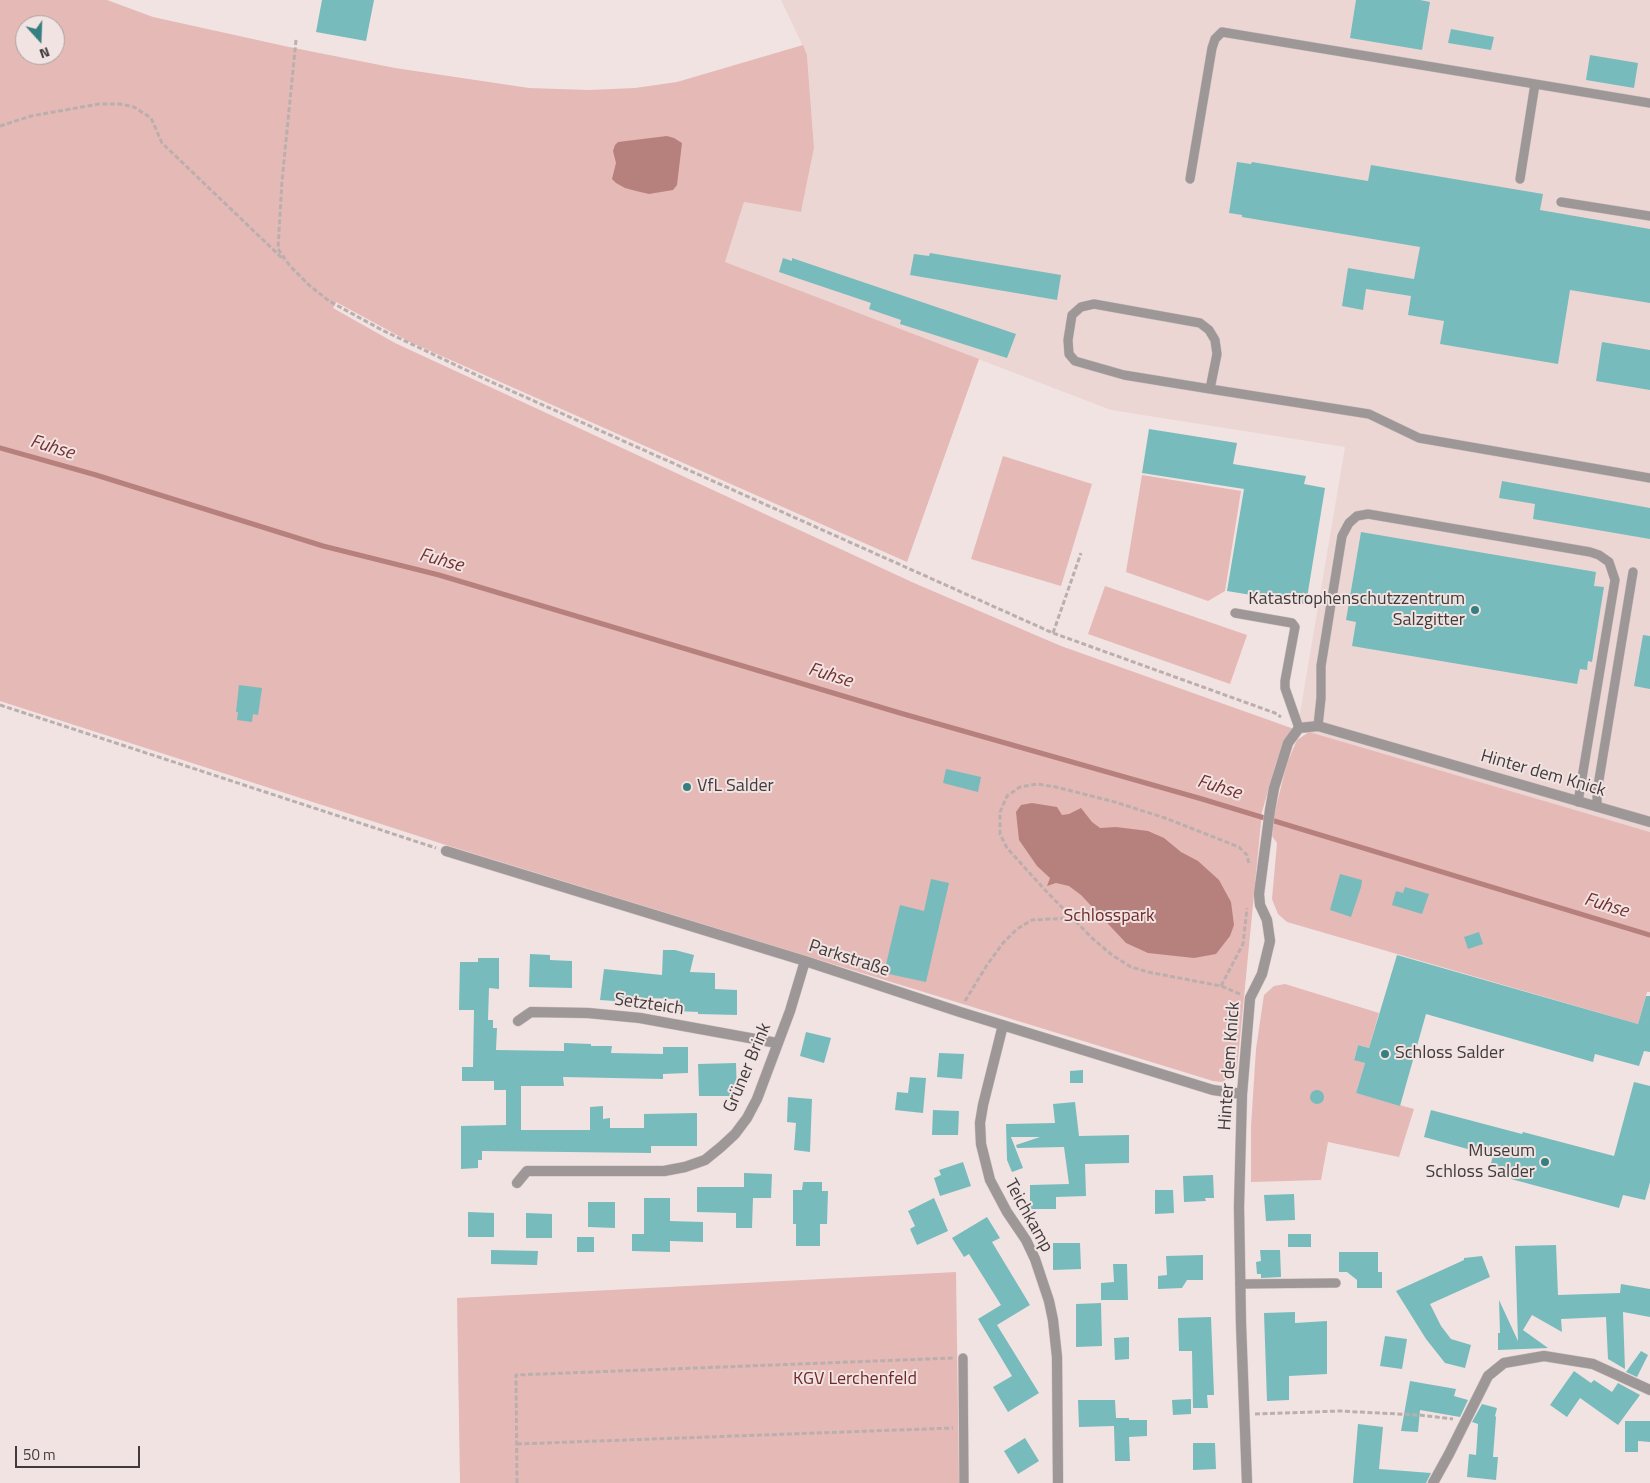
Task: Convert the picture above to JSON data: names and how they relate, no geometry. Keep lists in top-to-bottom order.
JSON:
{
  "streets": {
    "street": [
      "Hinter dem Knick",
      "Parkstraße",
      "Setzteich",
      "Grüner Brink",
      "Teichkamp"
    ]
  },
  "crossings": [
    ["Hinter dem Knick", "Parkstraße"],
    ["Parkstraße", "Grüner Brink"],
    ["Parkstraße", "Teichkamp"],
    ["Setzteich", "Grüner Brink"]
  ],
  "water": ["Fuhse"],
  "parks": ["Schlosspark", "KGV Lerchenfeld"],
  "places": [
    "Katastrophenschutzzentrum Salzgitter",
    "VfL Salder",
    "Schloss Salder",
    "Museum Schloss Salder"
  ],
  "scale_bar": "50 m",
  "north": "bottom"
}
